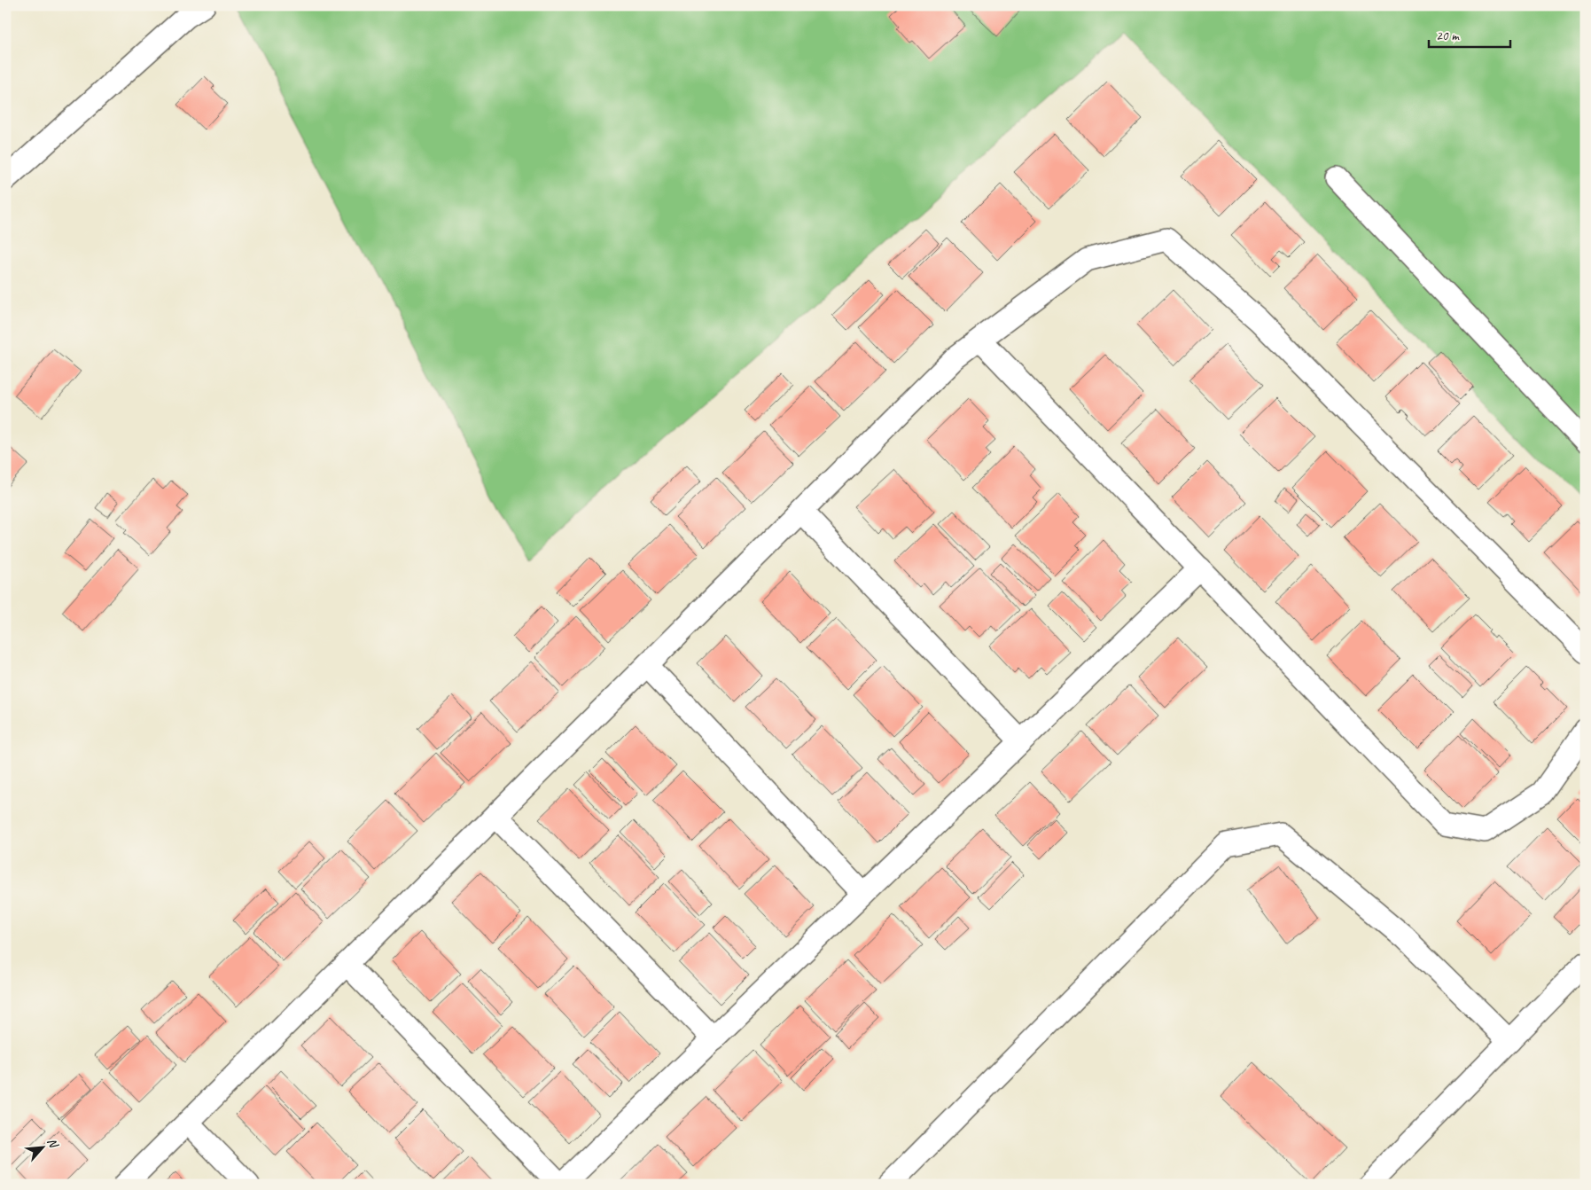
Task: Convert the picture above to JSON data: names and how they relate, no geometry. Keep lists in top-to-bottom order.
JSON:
{
  "scale_bar": "20 m",
  "north": "top right"
}
